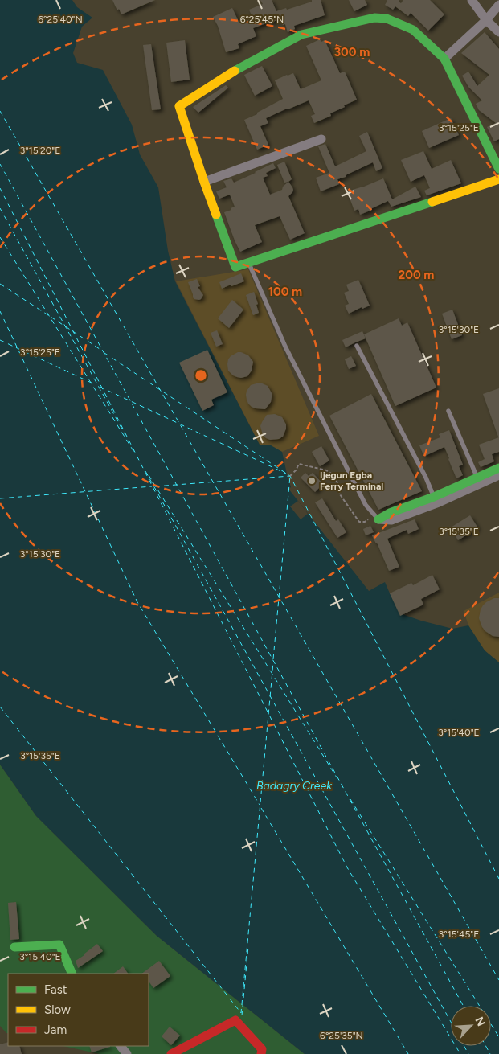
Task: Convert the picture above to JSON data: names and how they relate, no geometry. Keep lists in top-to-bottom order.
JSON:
{
  "water": ["Badagry Creek"],
  "places": ["Ijegun Egba Ferry Terminal"],
  "legend": ["Fast", "Slow", "Jam"],
  "north": "top right",
  "coordinates": [
    "6°25'45\"N",
    "6°25'40\"N",
    "3°15'25\"E",
    "3°15'20\"E",
    "3°15'30\"E",
    "3°15'35\"E",
    "3°15'40\"E",
    "3°15'45\"E",
    "6°25'35\"N"
  ],
  "rings": ["300 m", "200 m", "100 m"]
}
